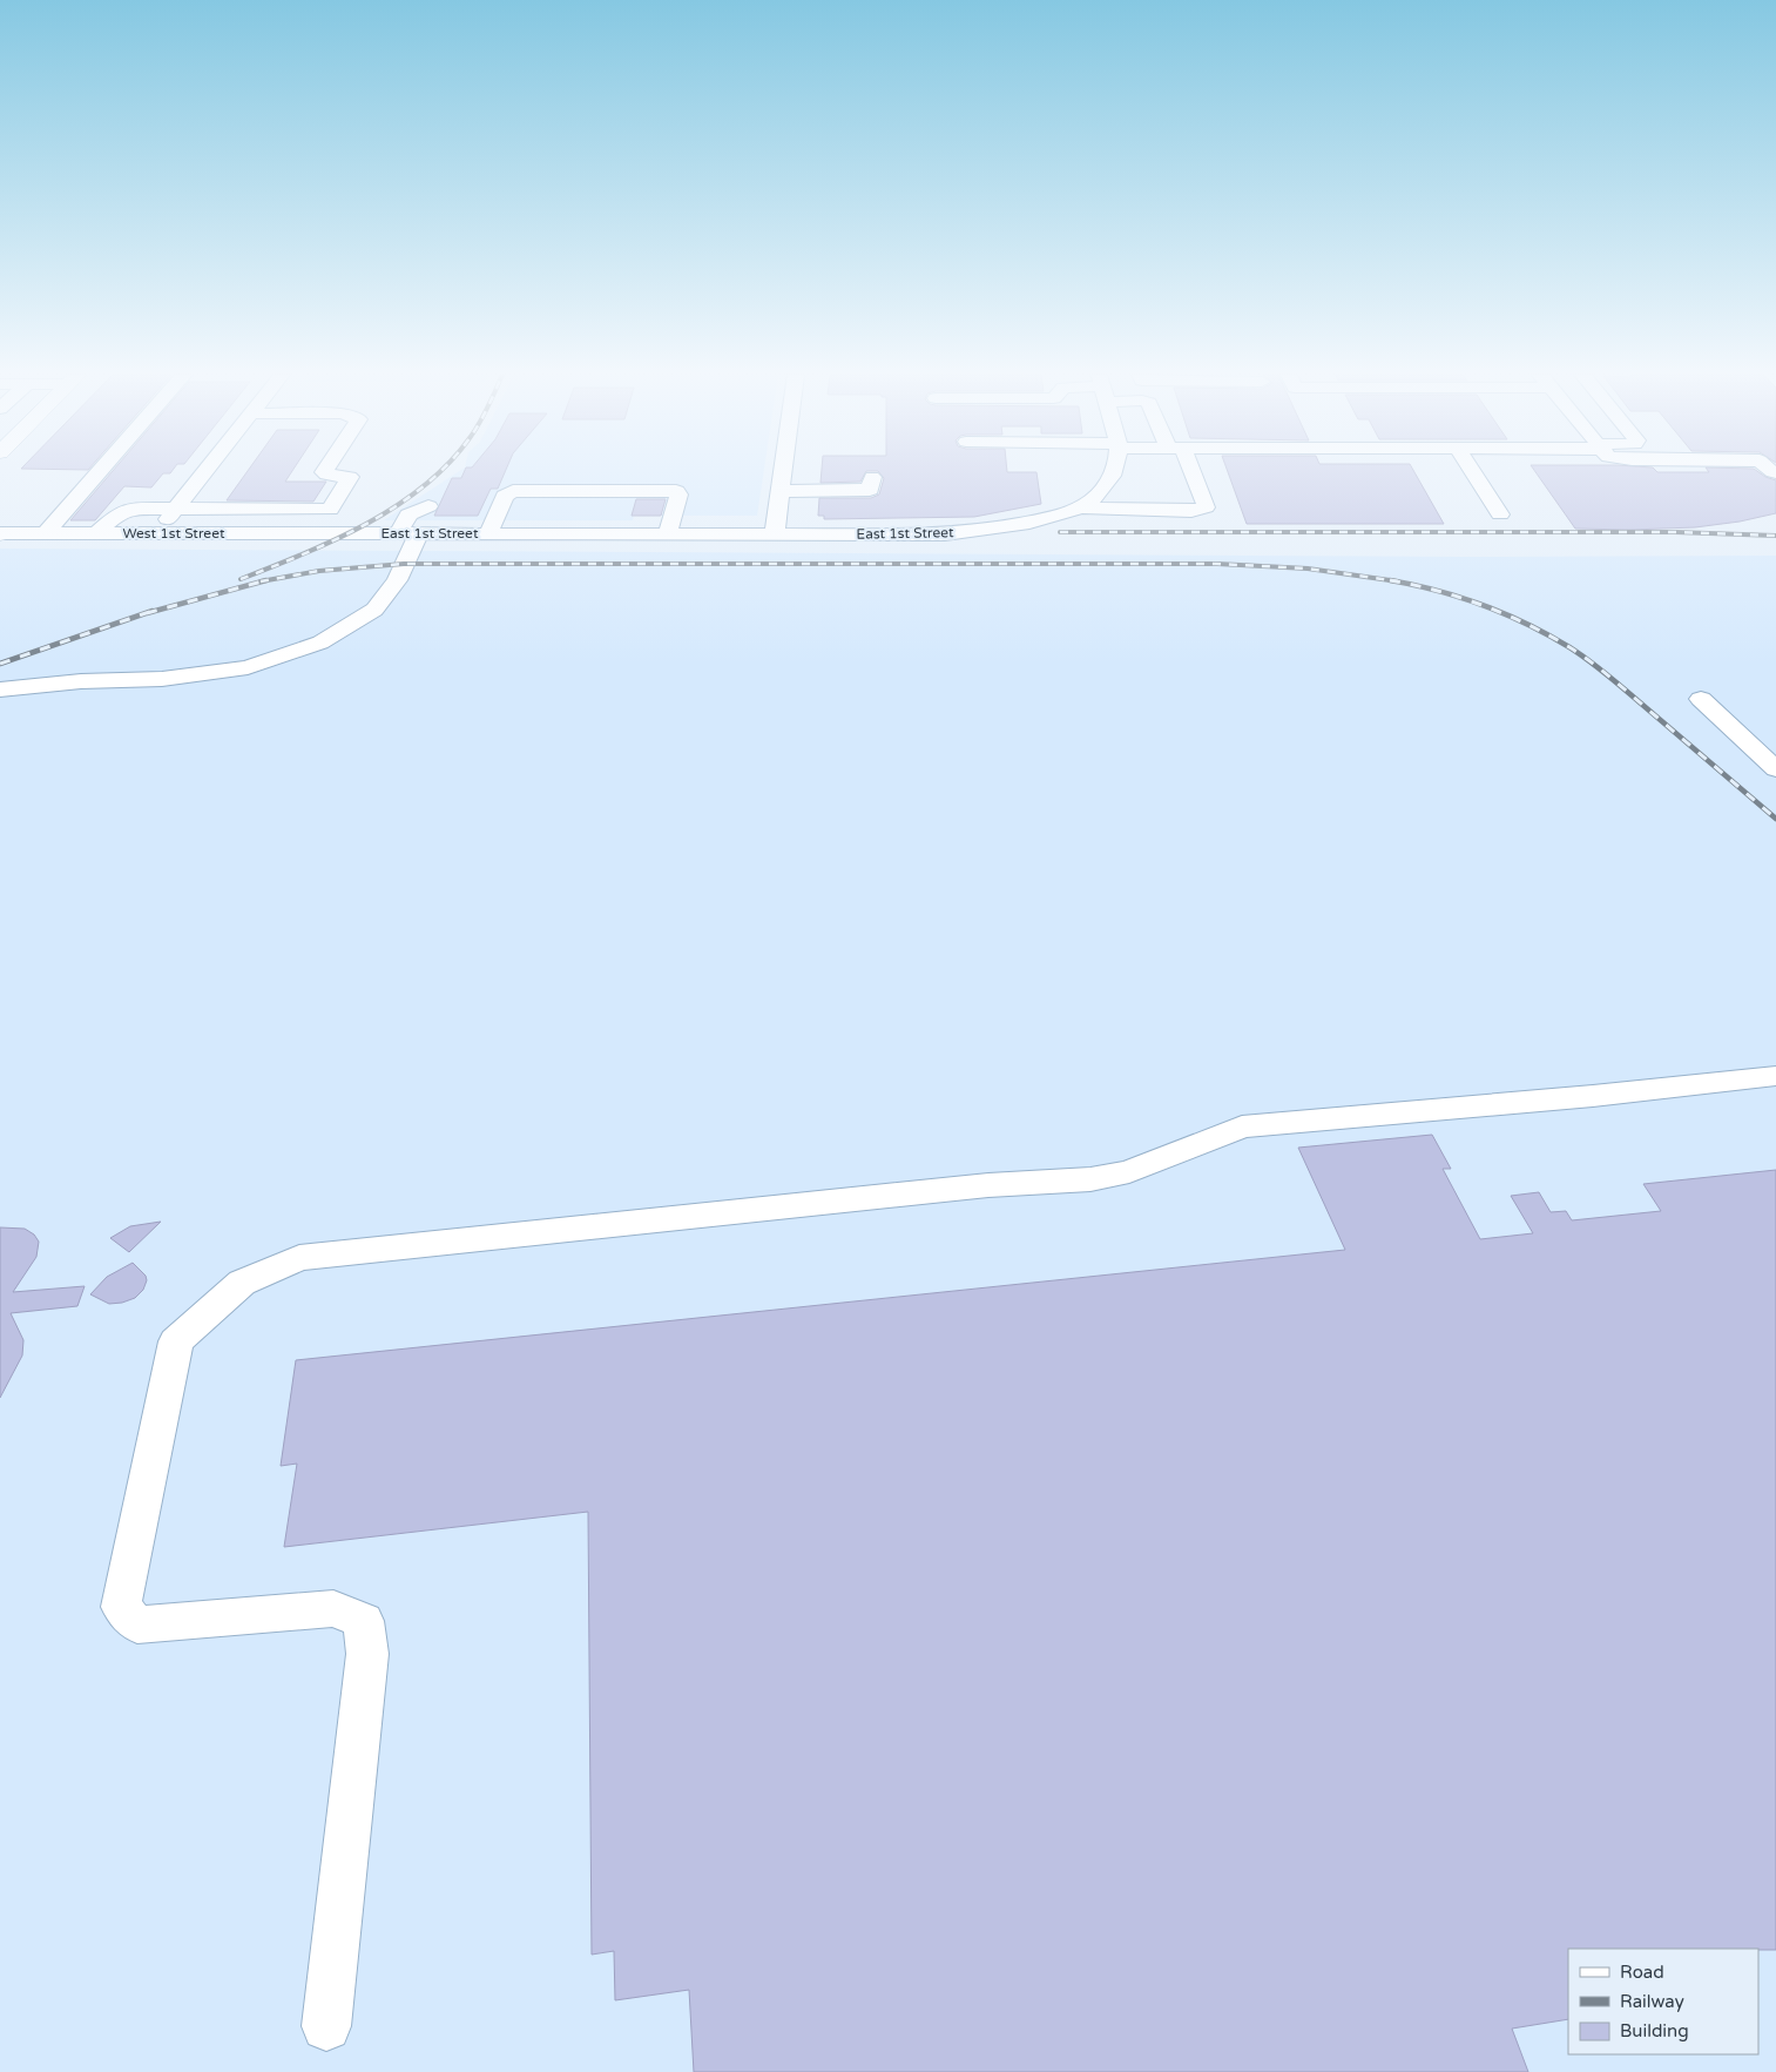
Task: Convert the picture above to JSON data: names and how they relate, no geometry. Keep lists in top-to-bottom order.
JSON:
{
  "streets": {
    "street": ["West 1st Street", "East 1st Street"]
  },
  "crossings": [
    ["West 1st Street", "East 1st Street"]
  ],
  "legend": ["Road", "Railway", "Building"]
}
